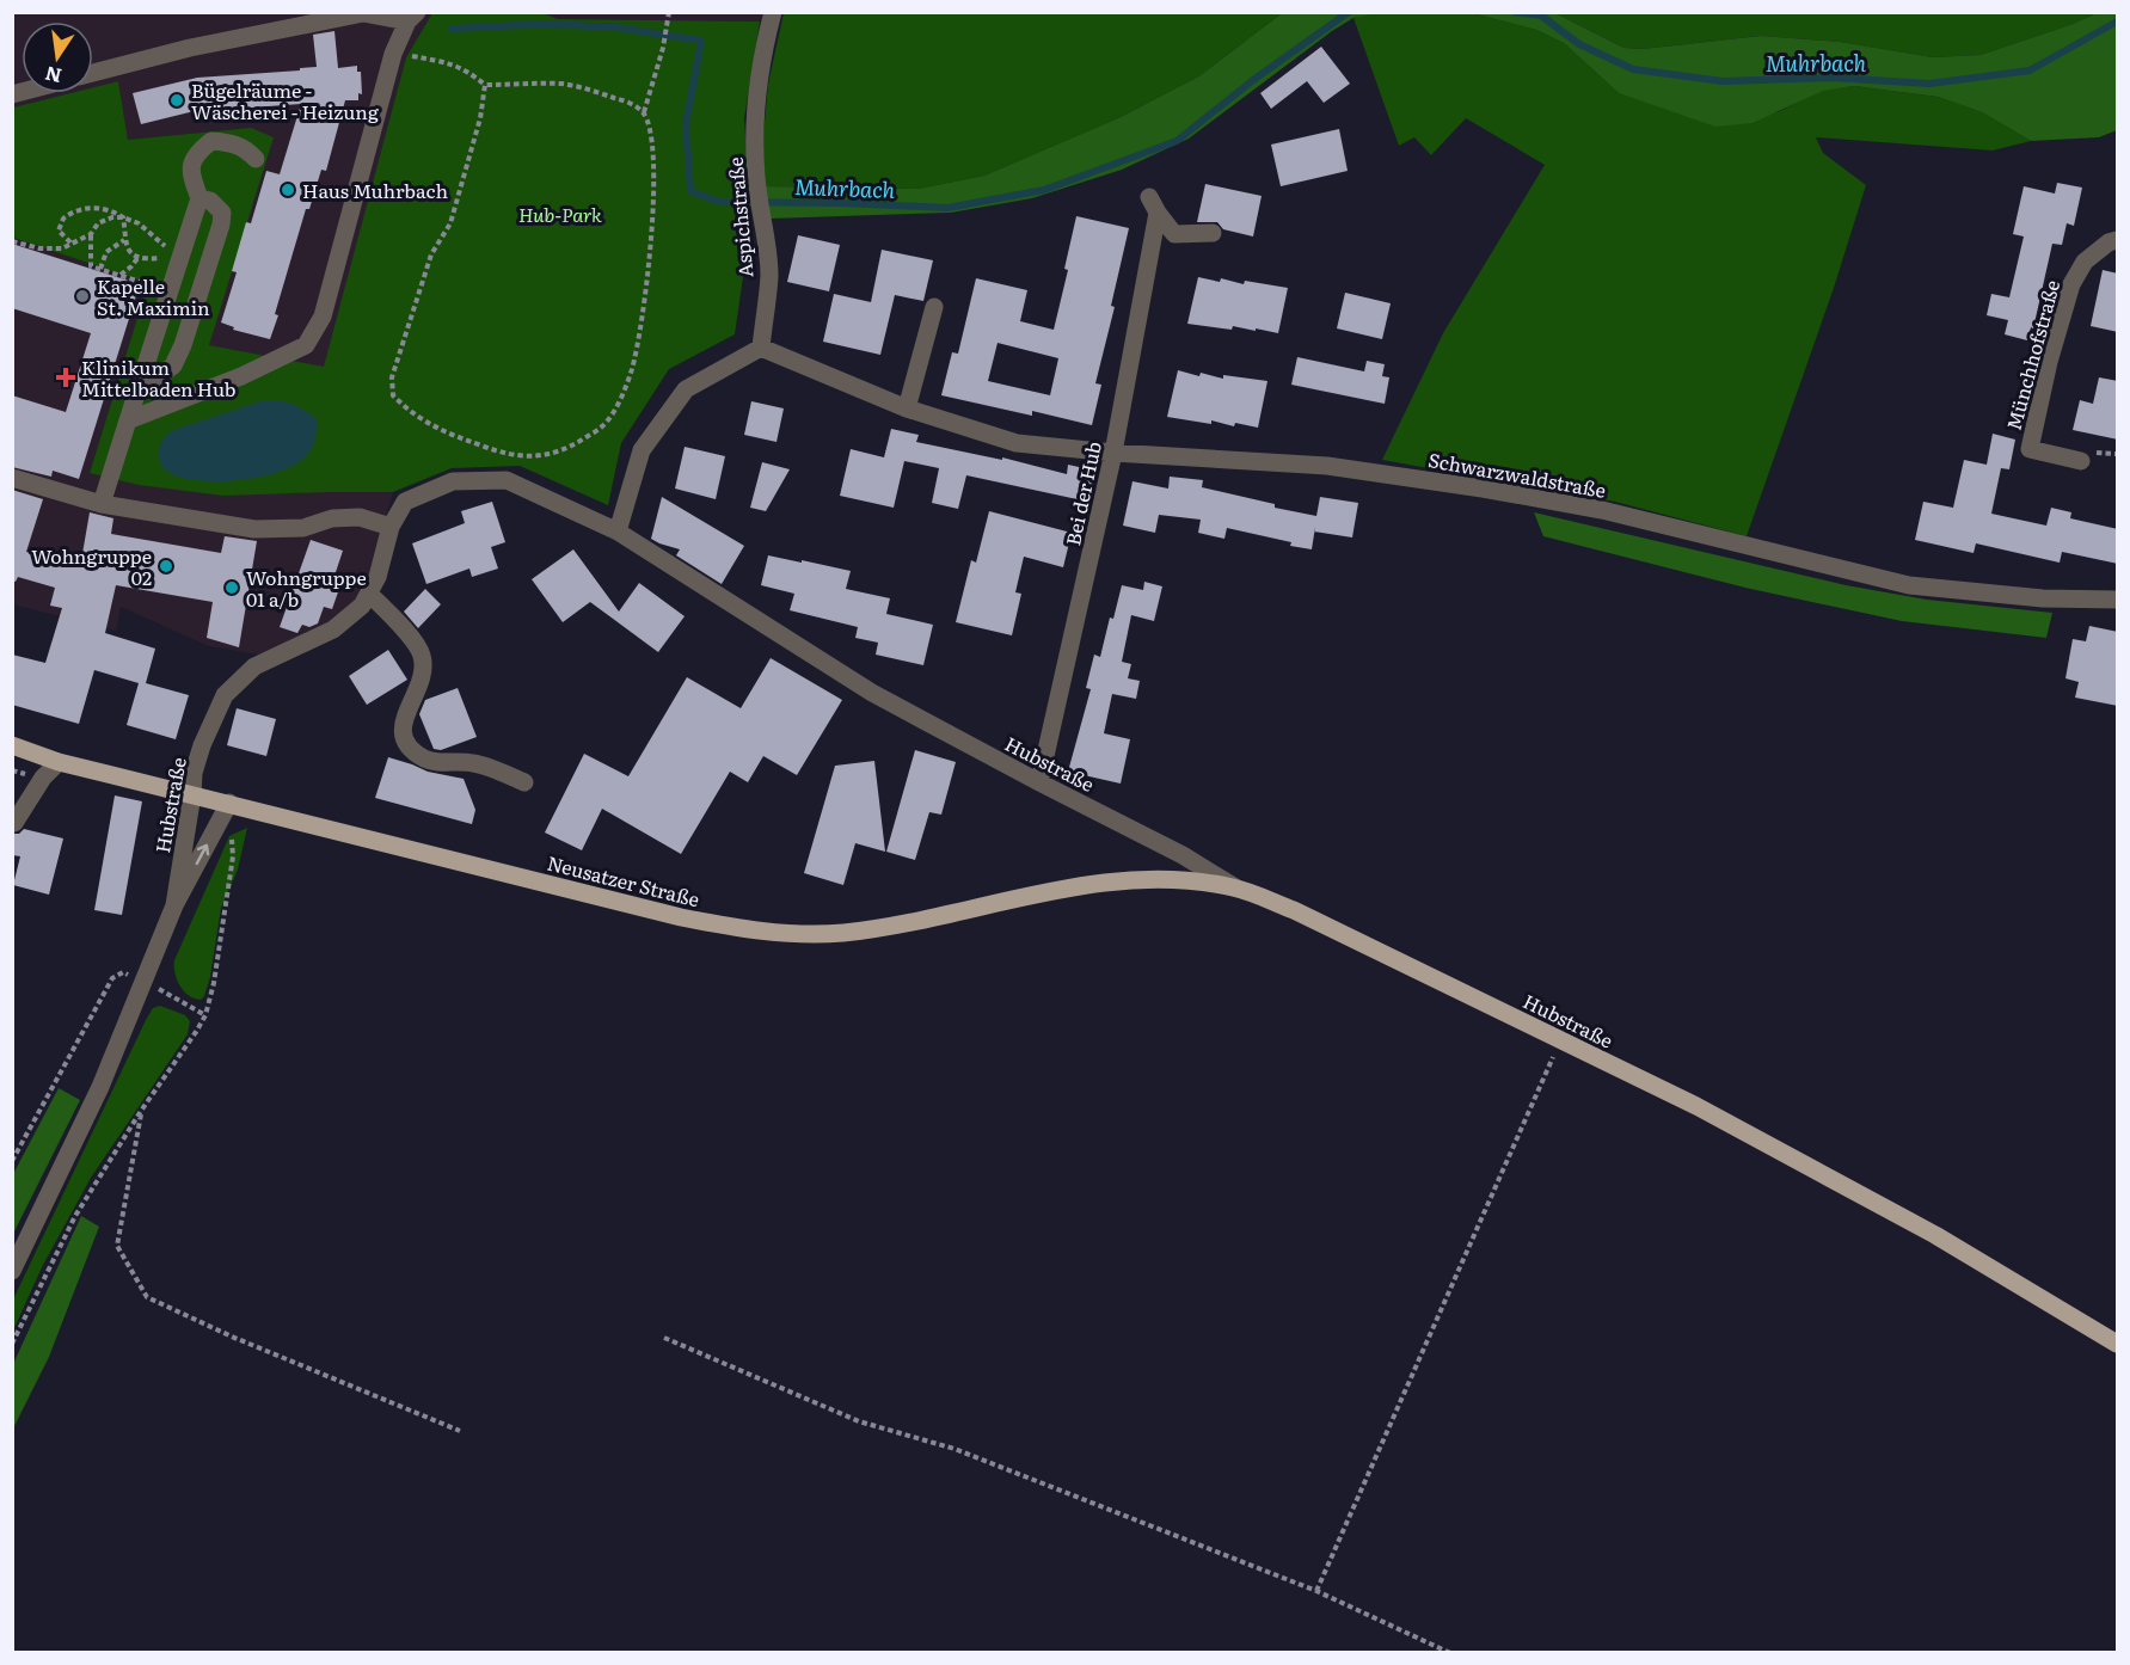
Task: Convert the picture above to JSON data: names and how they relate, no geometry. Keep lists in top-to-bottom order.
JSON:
{
  "streets": {
    "main road": ["Hubstraße", "Neusatzer Straße"],
    "street": [
      "Aspichstraße",
      "Münchhofstraße",
      "Schwarzwaldstraße",
      "Bei der Hub"
    ]
  },
  "crossings": [
    ["Aspichstraße", "Schwarzwaldstraße"],
    ["Schwarzwaldstraße", "Bei der Hub"],
    ["Bei der Hub", "Hubstraße"],
    ["Hubstraße", "Neusatzer Straße"]
  ],
  "water": ["Muhrbach"],
  "parks": ["Hub-Park"],
  "places": {
    "other": [
      "Bügelräume - Wäscherei - Heizung",
      "Haus Muhrbach",
      "Kapelle St. Maximin",
      "Wohngruppe 02",
      "Wohngruppe 01 a/b"
    ],
    "health": ["Klinikum Mittelbaden Hub"]
  },
  "north": "bottom"
}
